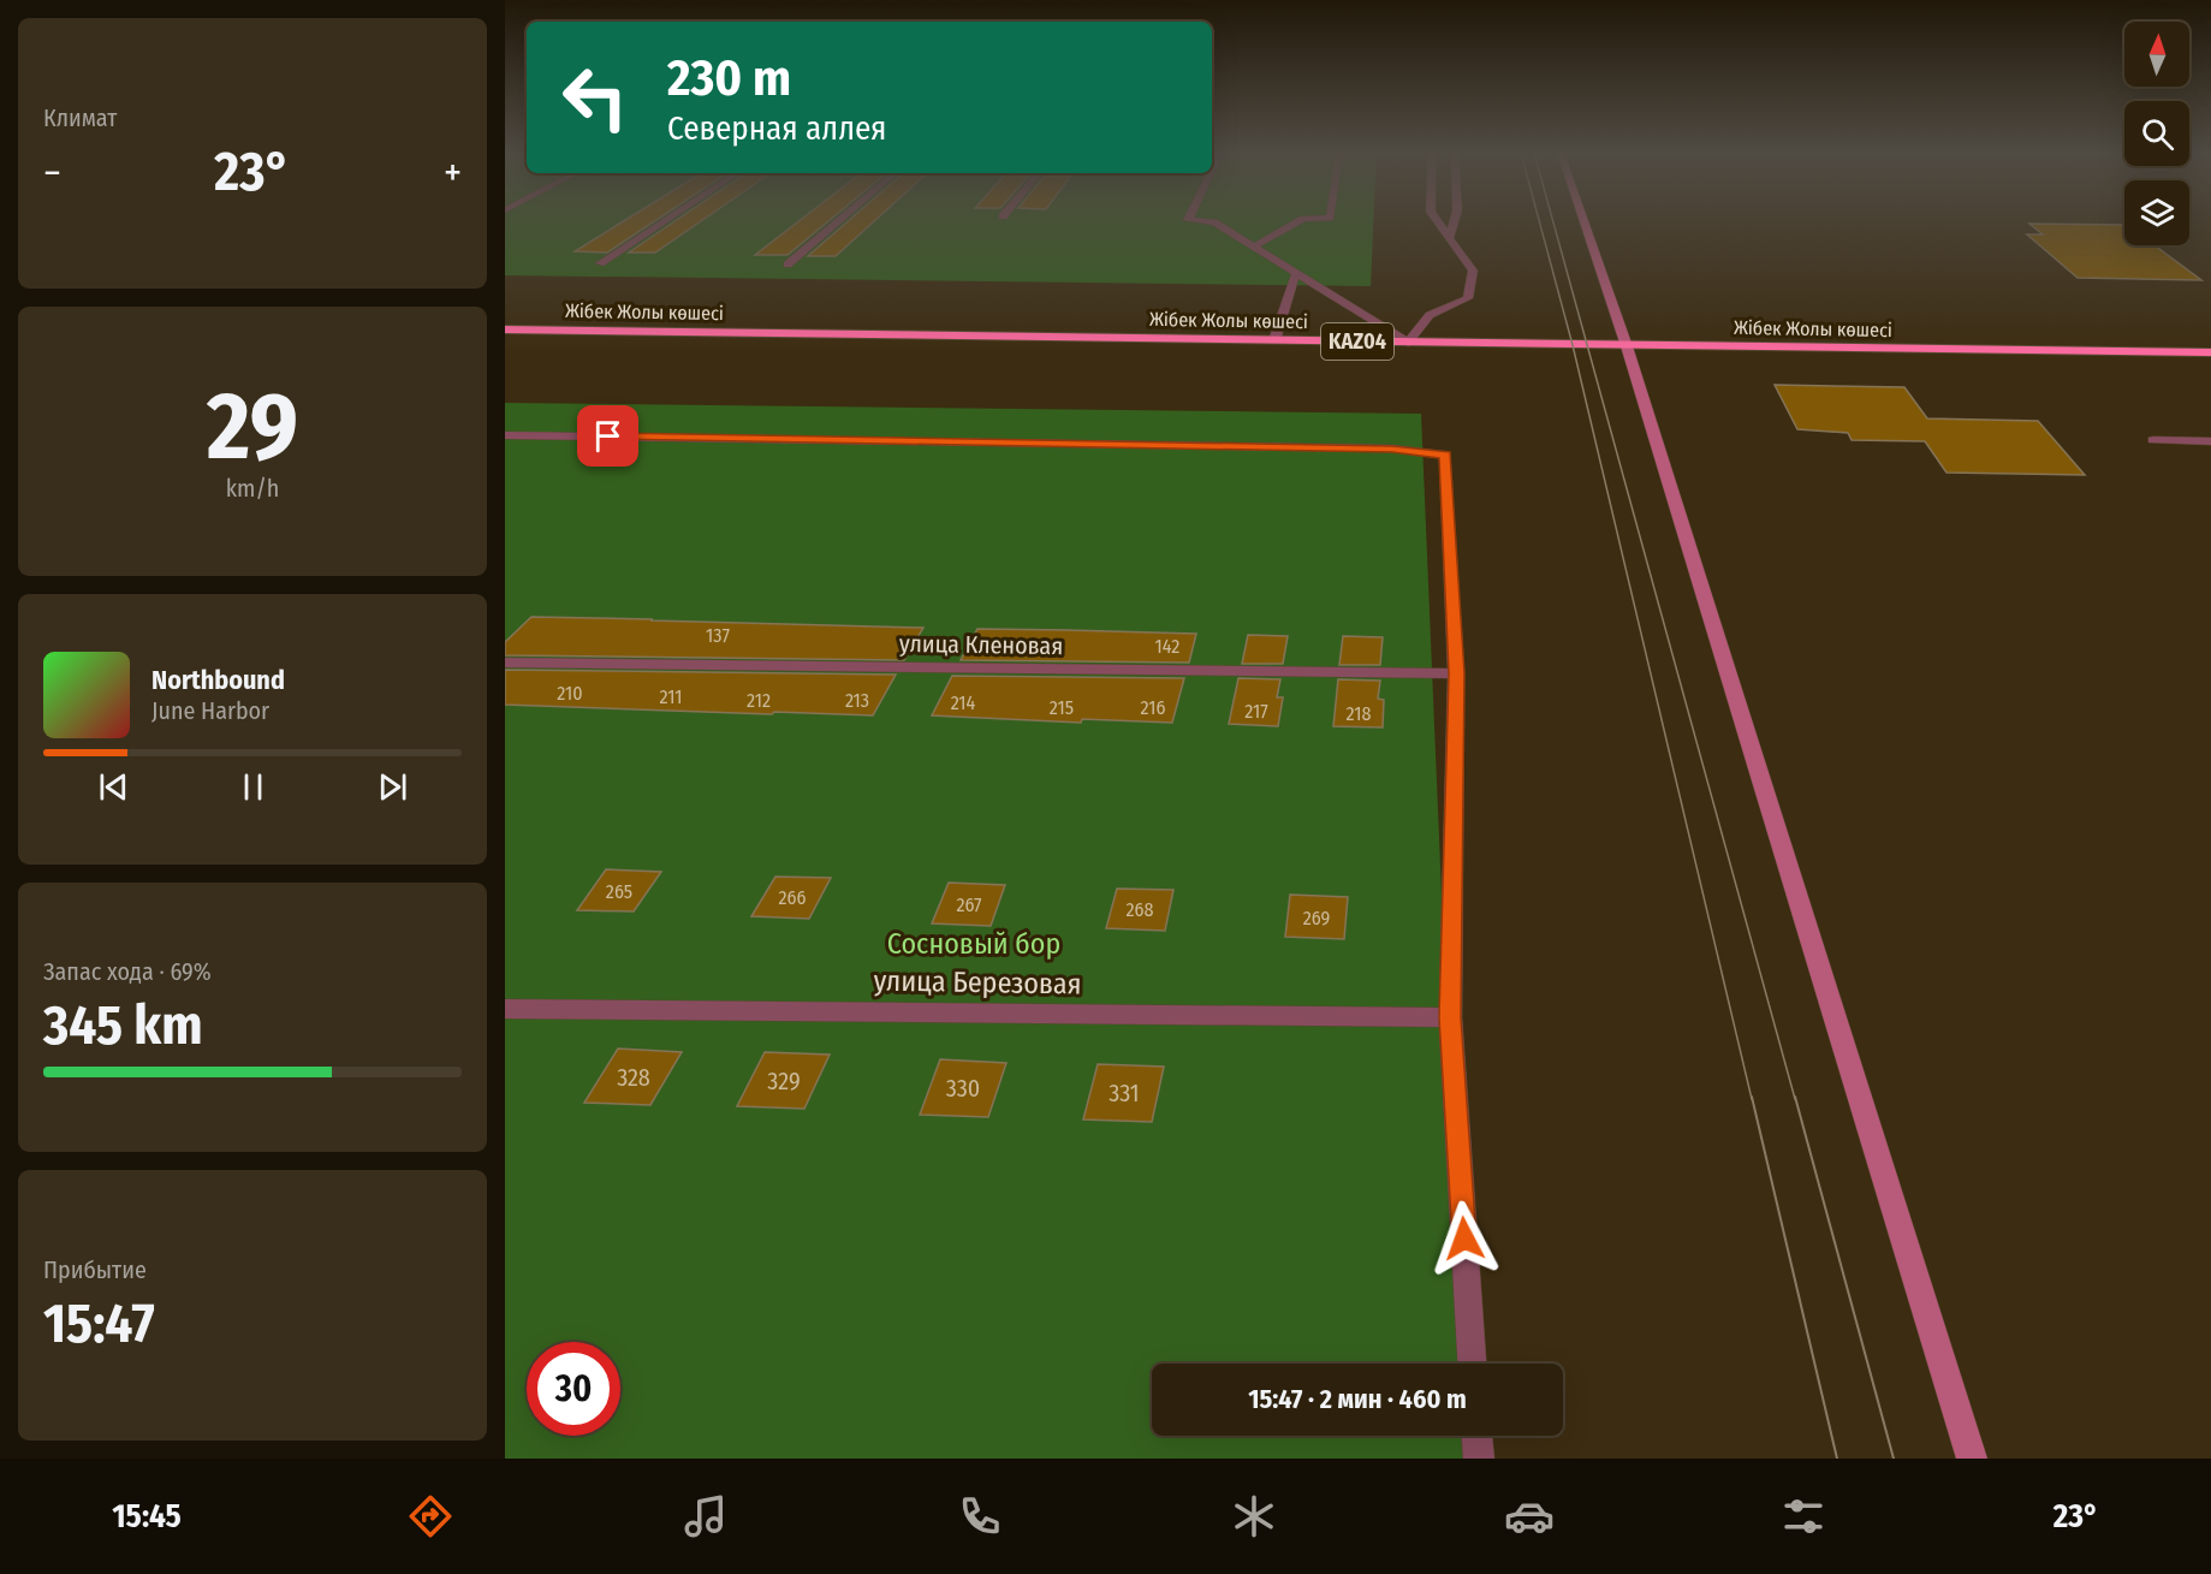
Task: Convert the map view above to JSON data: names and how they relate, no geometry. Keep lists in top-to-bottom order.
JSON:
{
  "streets": {
    "highway": ["Жібек Жолы көшесі", "KАZ04"],
    "street": ["улица Кленовая", "улица Березовая"]
  },
  "parks": ["Сосновый бор"],
  "house_numbers": [
    "137",
    "142",
    "210",
    "211",
    "212",
    "213",
    "214",
    "215",
    "216",
    "217",
    "218",
    "265",
    "266",
    "267",
    "268",
    "269",
    "328",
    "329",
    "330",
    "331"
  ],
  "north": "top",
  "page": {
    "tile": [
      "Климат",
      ["29", "km/h"],
      ["Запас хода · 69%", "345 km"],
      ["Прибытие", "15:47"]
    ],
    "turn": ["230 m", "Северная аллея"],
    "heat": ["−", "23°", "+"],
    "song": ["Northbound", "June Harbor"],
    "limit": "30",
    "trip": "15:47 · 2 мин · 460 m",
    "tabs": ["15:45", "23°"]
  }
}
